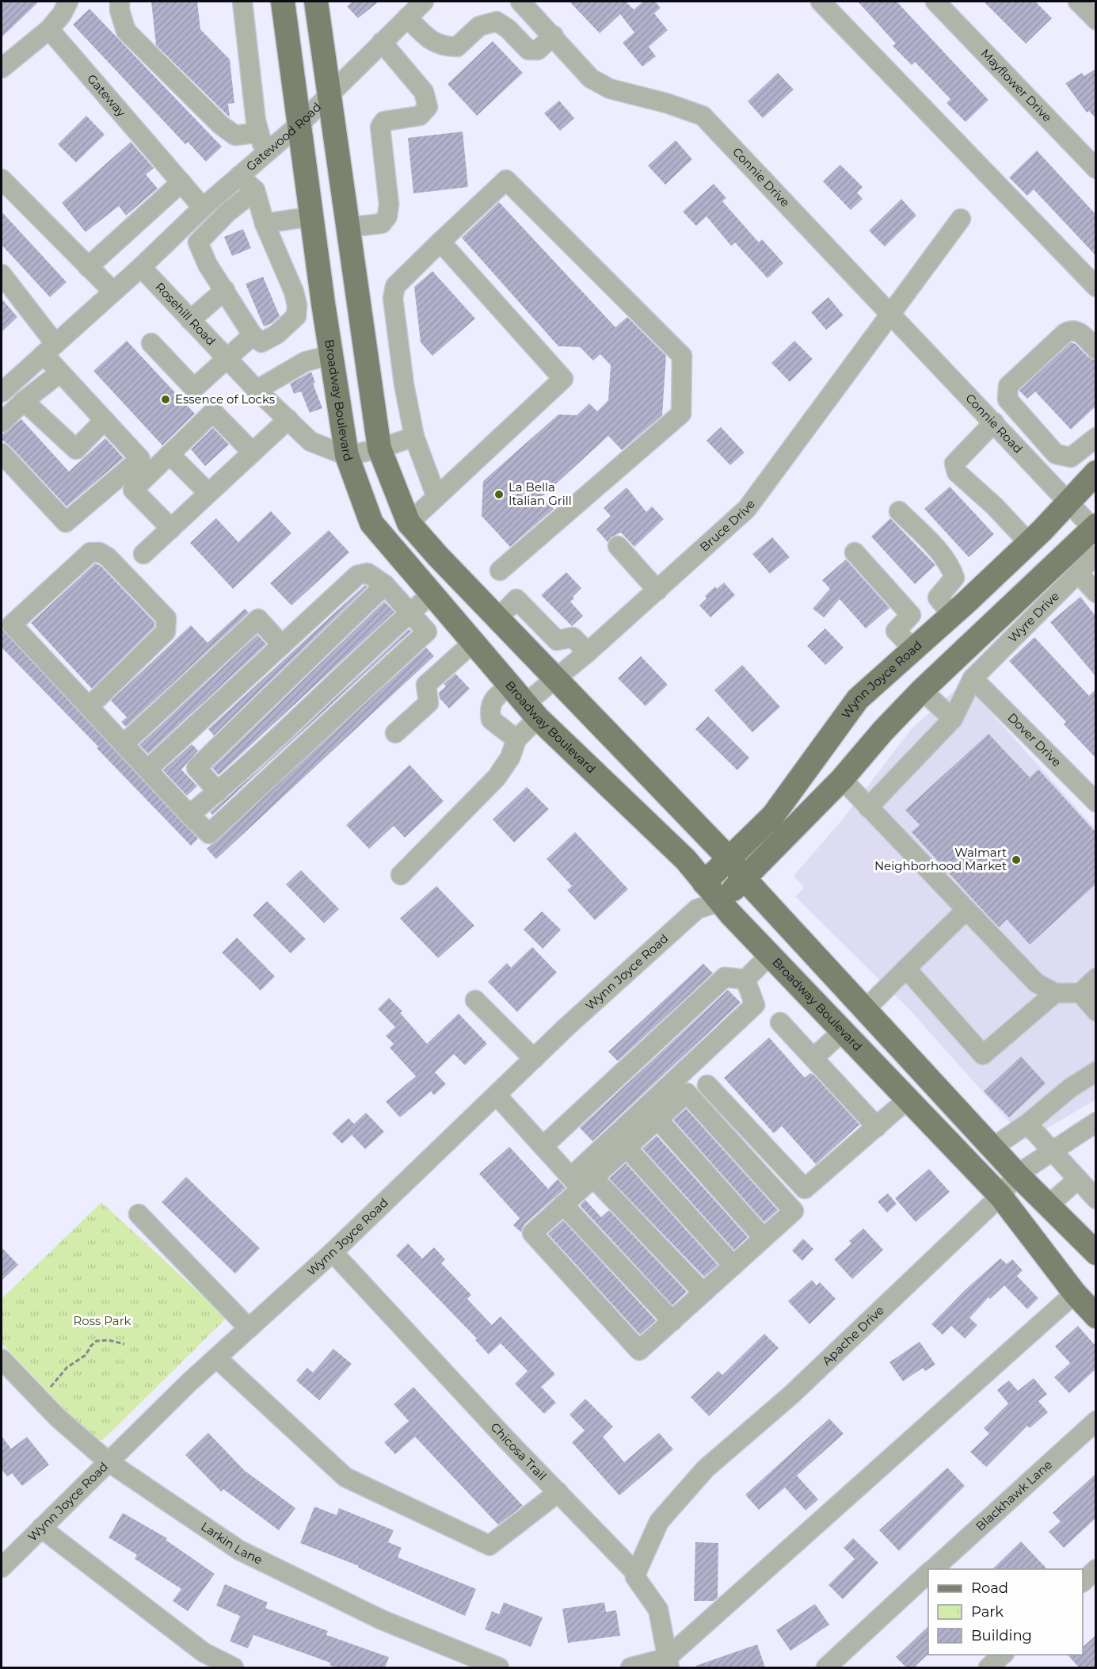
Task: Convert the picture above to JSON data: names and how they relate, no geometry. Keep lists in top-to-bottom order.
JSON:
{
  "streets": {
    "main road": ["Broadway Boulevard", "Wynn Joyce Road"],
    "street": [
      "Mayflower Drive",
      "Gateway",
      "Gatewood Road",
      "Connie Drive",
      "Rosehill Road",
      "Connie Road",
      "Bruce Drive",
      "Wyre Drive",
      "Dover Drive",
      "Apache Drive",
      "Chicosa Trail",
      "Blackhawk Lane",
      "Larkin Lane"
    ]
  },
  "crossings": [
    ["Gateway", "Gatewood Road"],
    ["Gatewood Road", "Rosehill Road"],
    ["Gatewood Road", "Broadway Boulevard"],
    ["Connie Drive", "Connie Road"],
    ["Connie Drive", "Bruce Drive"],
    ["Rosehill Road", "Broadway Boulevard"],
    ["Broadway Boulevard", "Bruce Drive"],
    ["Broadway Boulevard", "Wynn Joyce Road"],
    ["Broadway Boulevard", "Apache Drive"],
    ["Connie Road", "Bruce Drive"],
    ["Connie Road", "Wynn Joyce Road"],
    ["Wyre Drive", "Dover Drive"],
    ["Wynn Joyce Road", "Chicosa Trail"],
    ["Wynn Joyce Road", "Larkin Lane"],
    ["Apache Drive", "Chicosa Trail"]
  ],
  "parks": ["Ross Park"],
  "places": ["Essence of Locks", "La Bella Italian Grill", "Walmart Neighborhood Market"],
  "legend": ["Road", "Park", "Building"]
}
